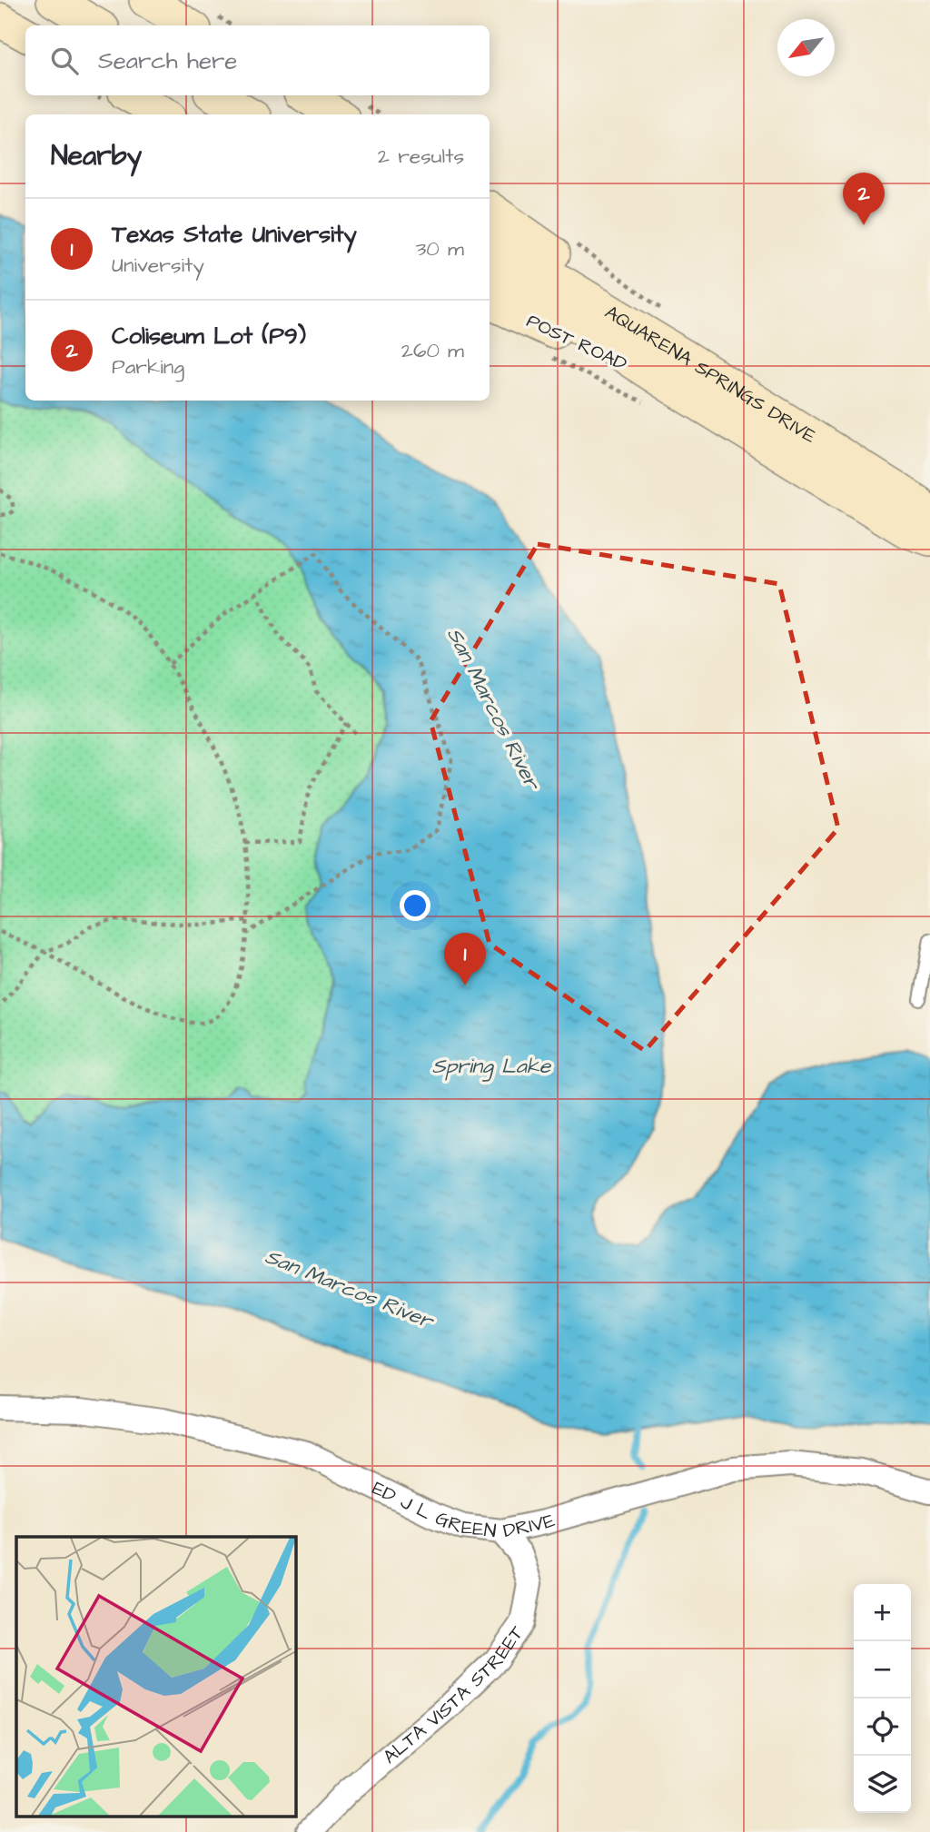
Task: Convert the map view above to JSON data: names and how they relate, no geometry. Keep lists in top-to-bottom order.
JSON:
{
  "streets": {
    "main road": ["POST ROAD", "AQUARENA SPRINGS DRIVE"],
    "street": ["ED J L GREEN DRIVE", "ALTA VISTA STREET"]
  },
  "crossings": [
    ["POST ROAD", "AQUARENA SPRINGS DRIVE"],
    ["ED J L GREEN DRIVE", "ALTA VISTA STREET"]
  ],
  "water": ["San Marcos River", "Spring Lake"],
  "north": "bottom left",
  "page": {
    "search": "Search here",
    "heading": ["Nearby", "2 results"],
    "pins": ["2", "1"],
    "list": [
      {
        "mark": "1",
        "name": "Texas State University",
        "note": "University",
        "value": "30 m"
      },
      {
        "mark": "2",
        "name": "Coliseum Lot (P9)",
        "note": "Parking",
        "value": "260 m"
      }
    ],
    "map_buttons": ["+", "−"]
  }
}
